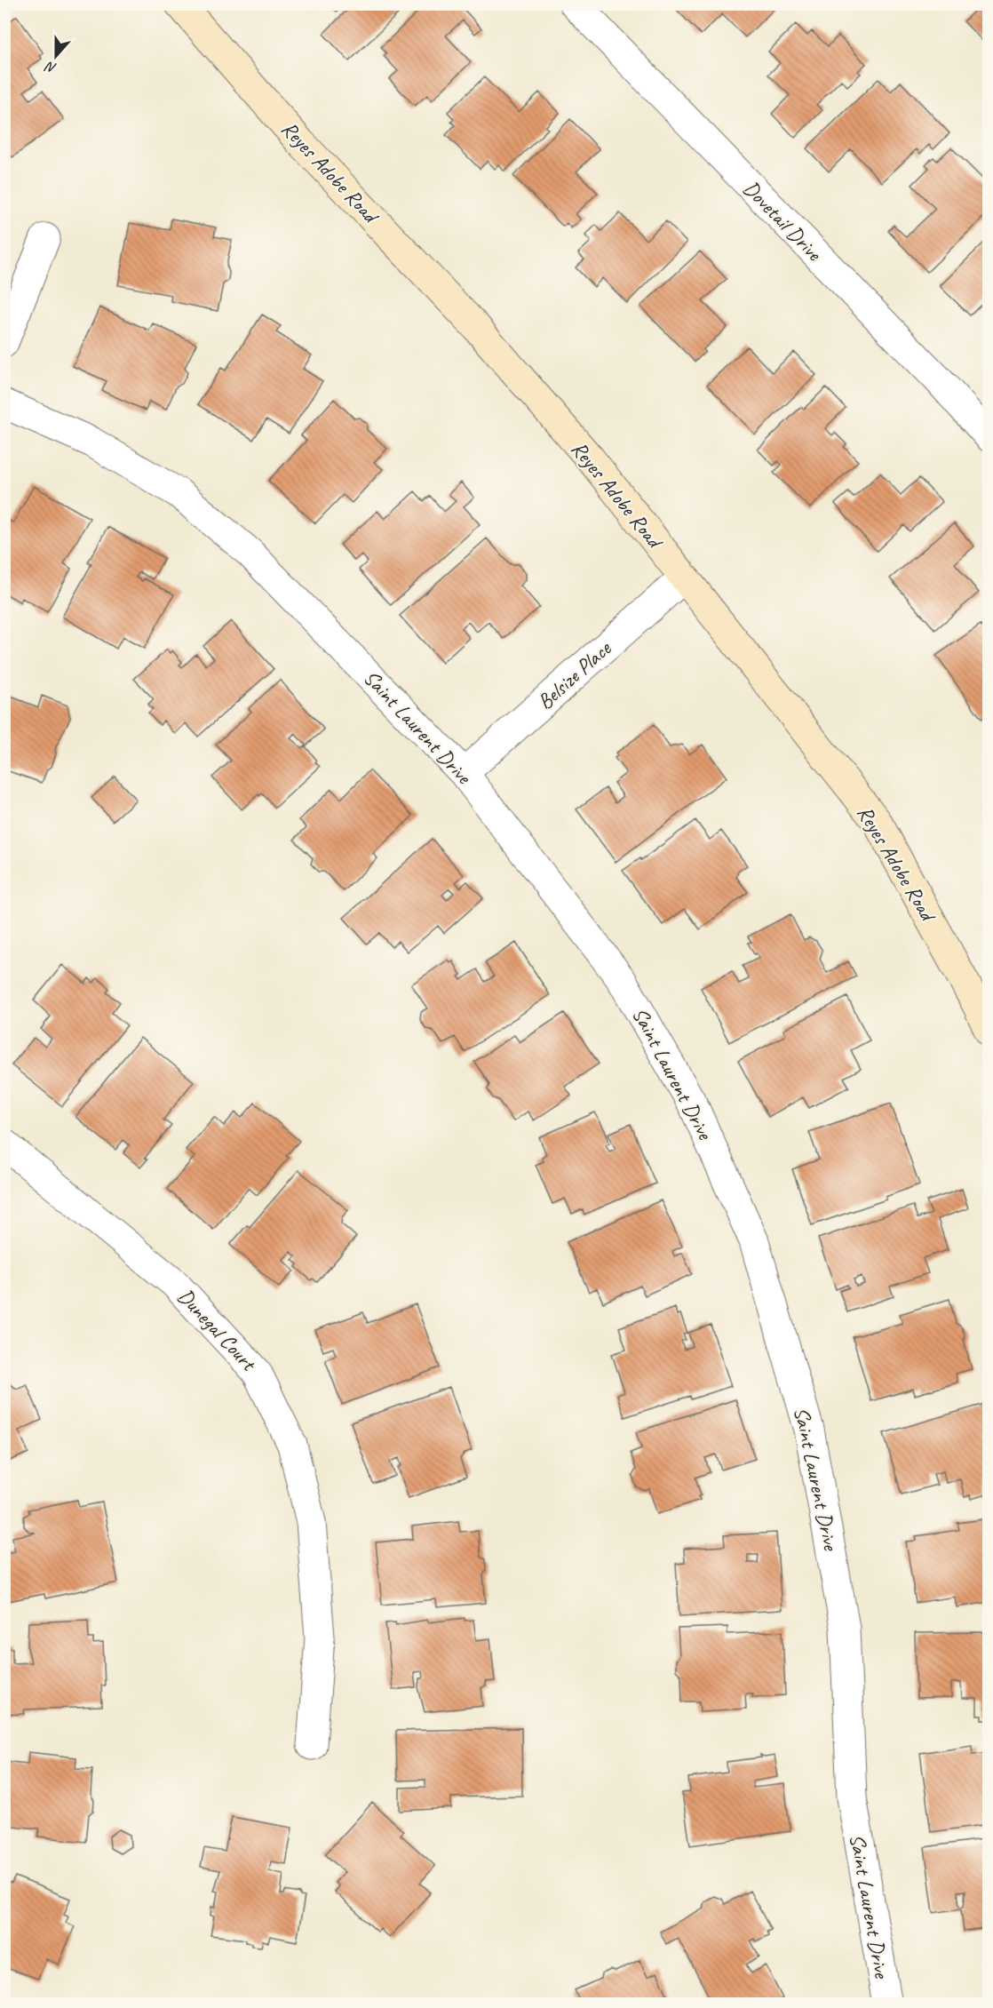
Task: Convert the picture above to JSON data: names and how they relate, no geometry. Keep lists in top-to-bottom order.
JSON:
{
  "streets": {
    "street": [
      "Reyes Adobe Road",
      "Dovetail Drive",
      "Belsize Place",
      "Saint Laurent Drive",
      "Dunegal Court"
    ]
  },
  "crossings": [
    ["Reyes Adobe Road", "Belsize Place"],
    ["Belsize Place", "Saint Laurent Drive"]
  ],
  "north": "bottom"
}
